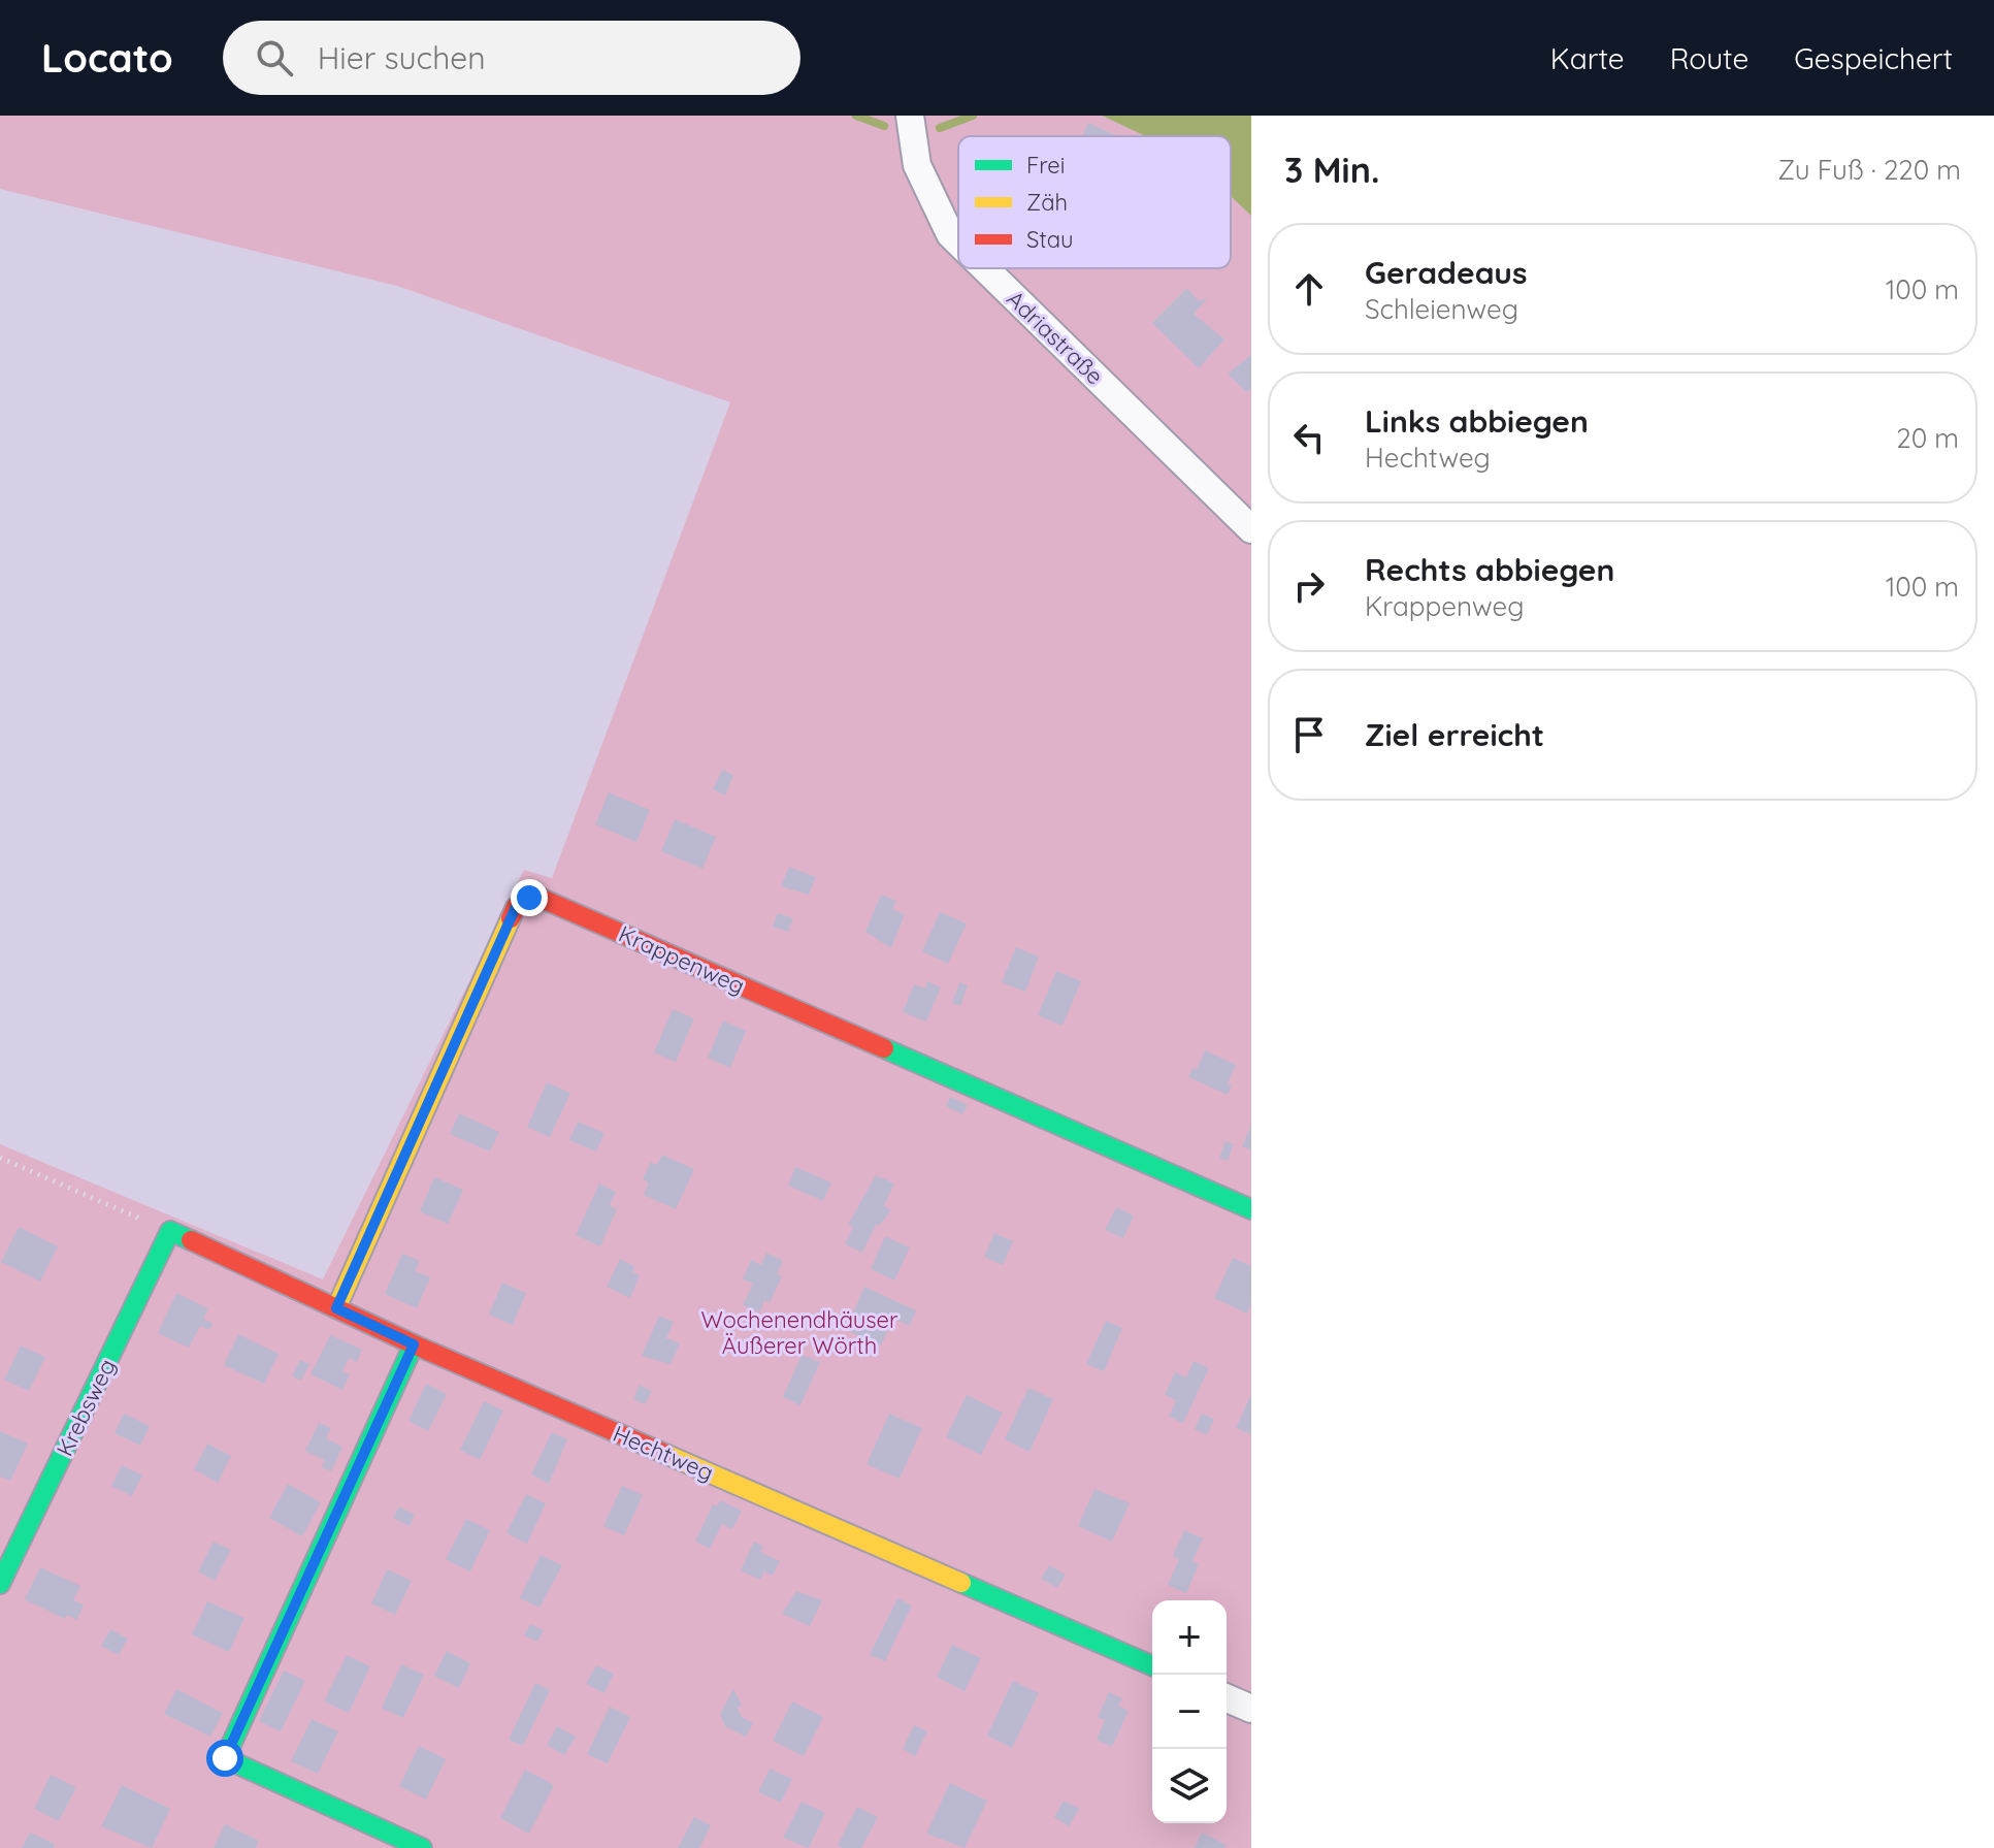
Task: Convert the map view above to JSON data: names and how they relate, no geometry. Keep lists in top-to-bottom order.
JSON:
{
  "streets": {
    "street": [
      "Adriastraße",
      "Krappenweg",
      "Krebsweg",
      "Hechtweg"
    ]
  },
  "crossings": [
    ["Krappenweg", "Hechtweg"],
    ["Krebsweg", "Hechtweg"]
  ],
  "parks": ["Wochenendhäuser Äußerer Wörth"],
  "legend": ["Frei", "Zäh", "Stau"],
  "page": {
    "header": "Locato",
    "search": "Hier suchen",
    "nav": ["Karte", "Route", "Gespeichert"],
    "heading": ["3 Min.", "Zu Fuß · 220 m"],
    "list": [
      ["Geradeaus", "Schleienweg", "100 m"],
      ["Links abbiegen", "Hechtweg", "20 m"],
      ["Rechts abbiegen", "Krappenweg", "100 m"],
      "Ziel erreicht"
    ],
    "map_buttons": ["+", "−"]
  }
}
